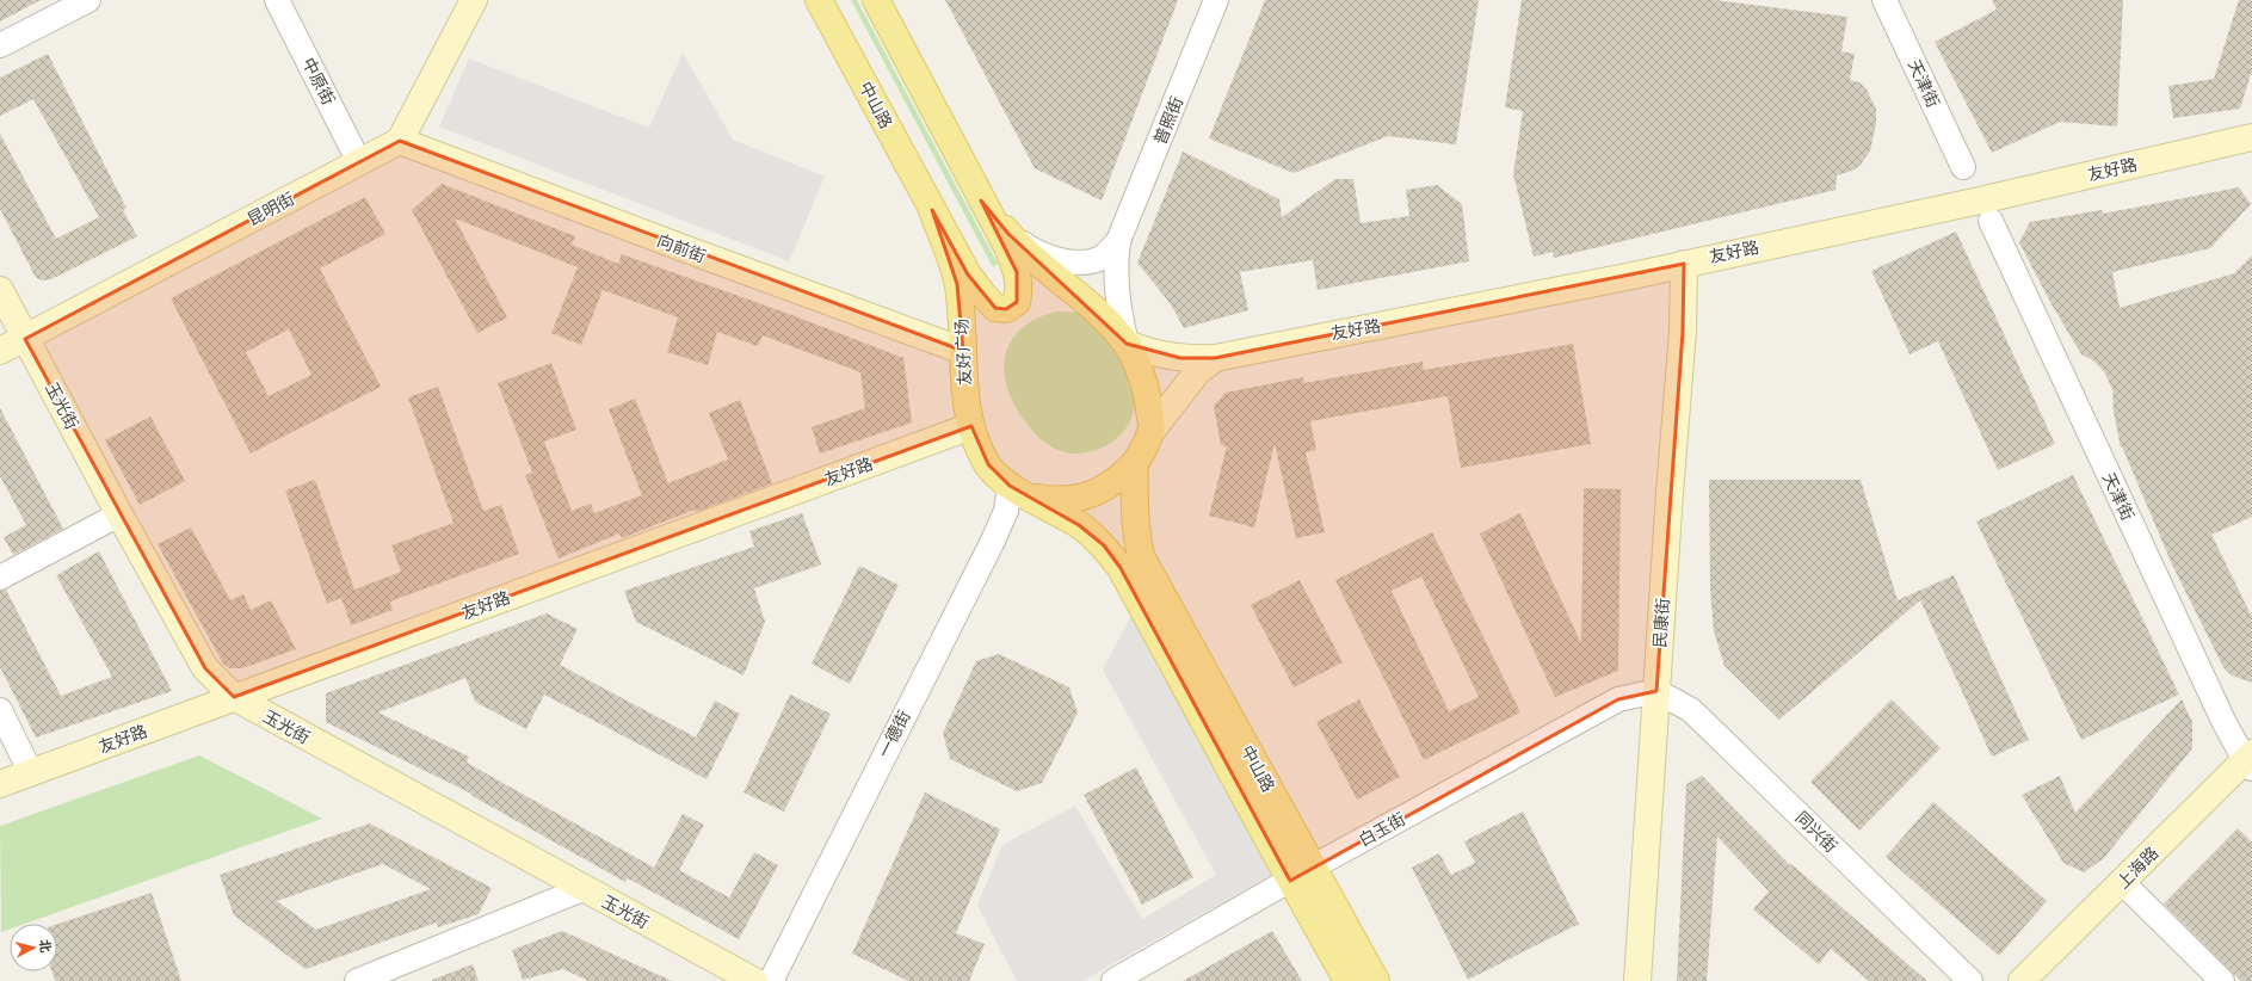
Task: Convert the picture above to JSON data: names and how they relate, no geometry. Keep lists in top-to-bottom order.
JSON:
{
  "streets": {
    "main road": ["中山路", "友好广场"],
    "street": [
      "中原街",
      "天津街",
      "普照街",
      "友好路",
      "昆明街",
      "向前街",
      "玉光街",
      "民康街",
      "一德街",
      "白玉街",
      "同兴街",
      "上海路"
    ]
  },
  "crossings": [
    ["中原街", "昆明街"],
    ["天津街", "上海路"],
    ["中山路", "友好广场"],
    ["中山路", "白玉街"],
    ["友好路", "友好广场"],
    ["友好路", "玉光街"],
    ["友好路", "民康街"],
    ["昆明街", "向前街"],
    ["昆明街", "玉光街"],
    ["向前街", "友好广场"],
    ["友好广场", "一德街"],
    ["民康街", "白玉街"],
    ["民康街", "同兴街"],
    ["白玉街", "同兴街"]
  ],
  "north": "right"
}
